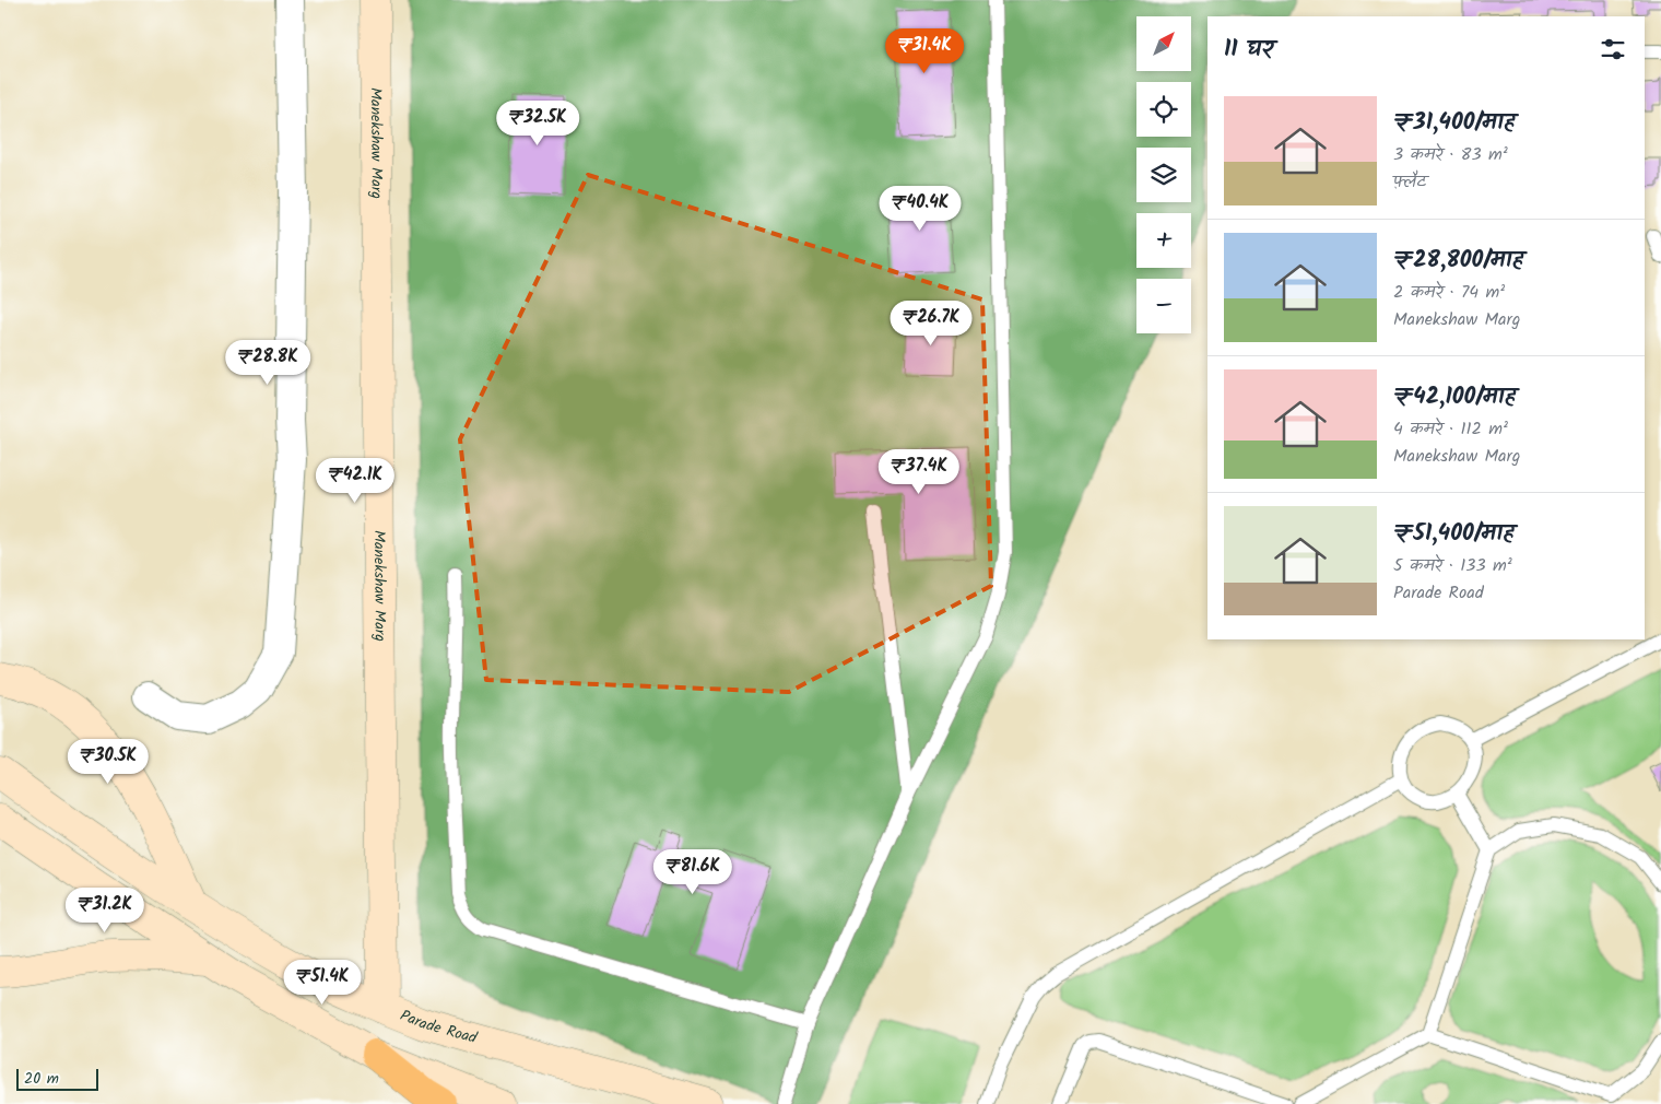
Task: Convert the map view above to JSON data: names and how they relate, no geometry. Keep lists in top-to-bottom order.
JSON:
{
  "streets": {
    "street": ["Manekshaw Marg", "Parade Road"]
  },
  "crossings": [
    ["Manekshaw Marg", "Parade Road"]
  ],
  "scale_bar": "20 m",
  "north": "top right",
  "page": {
    "map_buttons": ["+", "−"],
    "heading": "11 घर",
    "price": [
      "₹31.4K",
      "₹32.5K",
      "₹40.4K",
      "₹26.7K",
      "₹28.8K",
      "₹37.4K",
      "₹42.1K",
      "₹30.5K",
      "₹81.6K",
      "₹31.2K",
      "₹51.4K"
    ],
    "list": [
      {
        "name": "₹31,400/माह",
        "note": "3 कमरे · 83 m² · फ़्लैट"
      },
      {
        "name": "₹28,800/माह",
        "note": "2 कमरे · 74 m² · Manekshaw Marg"
      },
      {
        "name": "₹42,100/माह",
        "note": "4 कमरे · 112 m² · Manekshaw Marg"
      },
      {
        "name": "₹51,400/माह",
        "note": "5 कमरे · 133 m² · Parade Road"
      }
    ],
    "scale": "20 m"
  }
}
